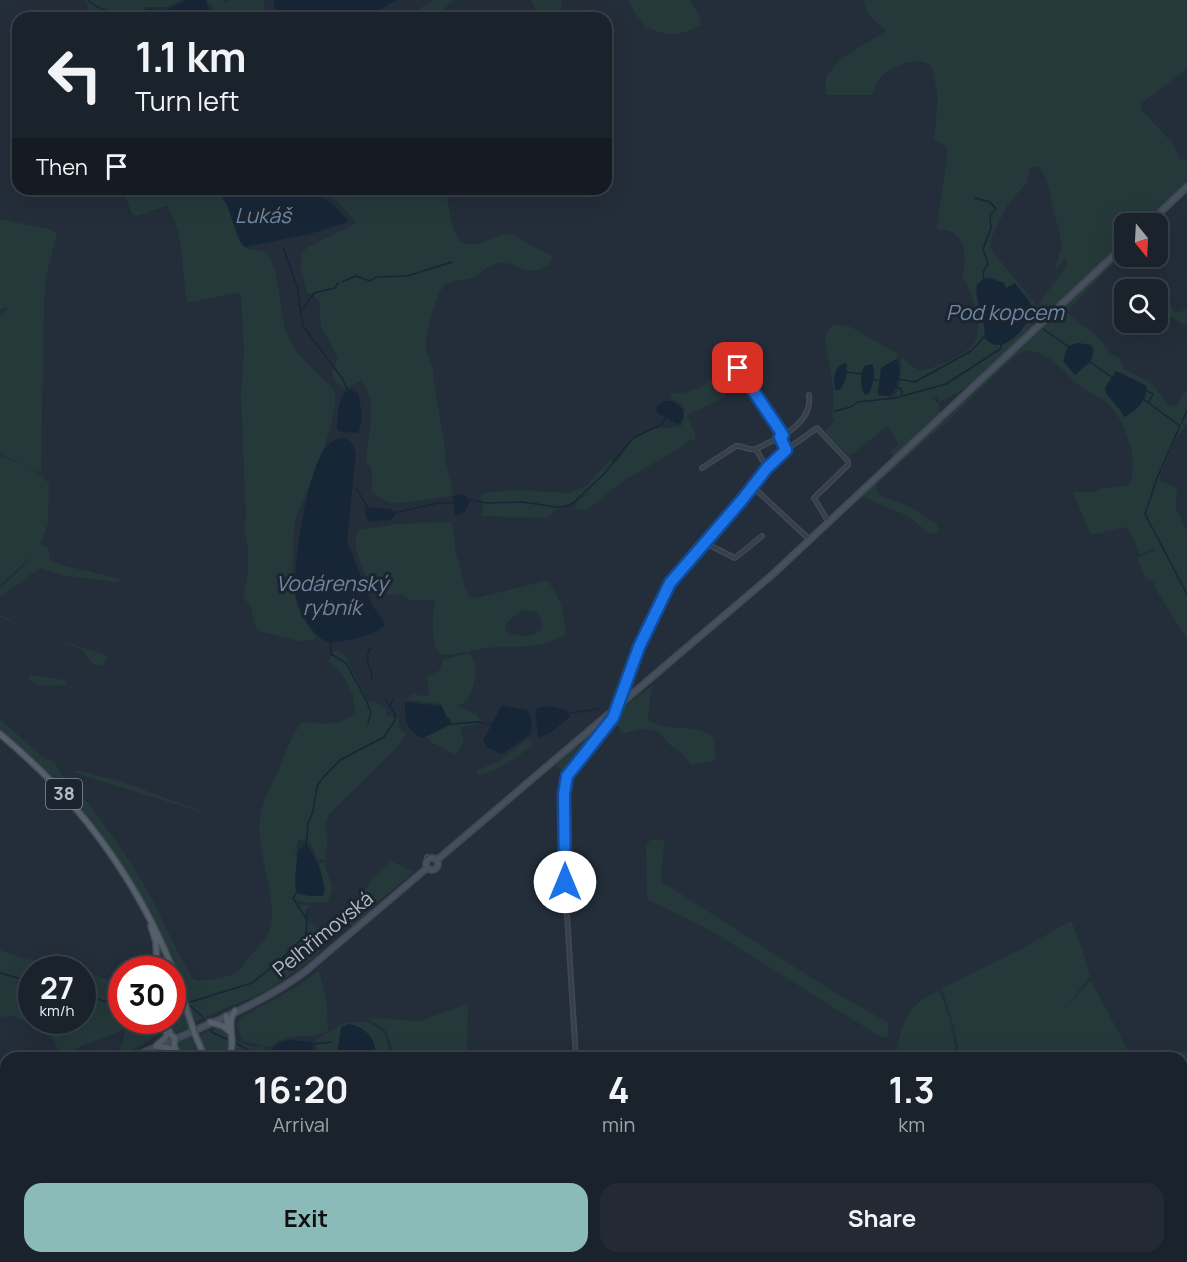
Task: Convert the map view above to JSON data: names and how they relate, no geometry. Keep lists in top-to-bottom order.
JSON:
{
  "streets": {
    "main road": ["38", "Pelhřimovská"]
  },
  "water": ["Lukáš", "Pod kopcem", "Vodárenský rybník"],
  "north": "bottom",
  "page": {
    "turn": ["1.1 km", "Turn left"],
    "then": "Then",
    "speed": "27 km/h",
    "limit": "30",
    "eta": [
      "16:20",
      "Arrival",
      "4",
      "min",
      "1.3",
      "km"
    ],
    "buttons": ["Exit", "Share"]
  }
}
